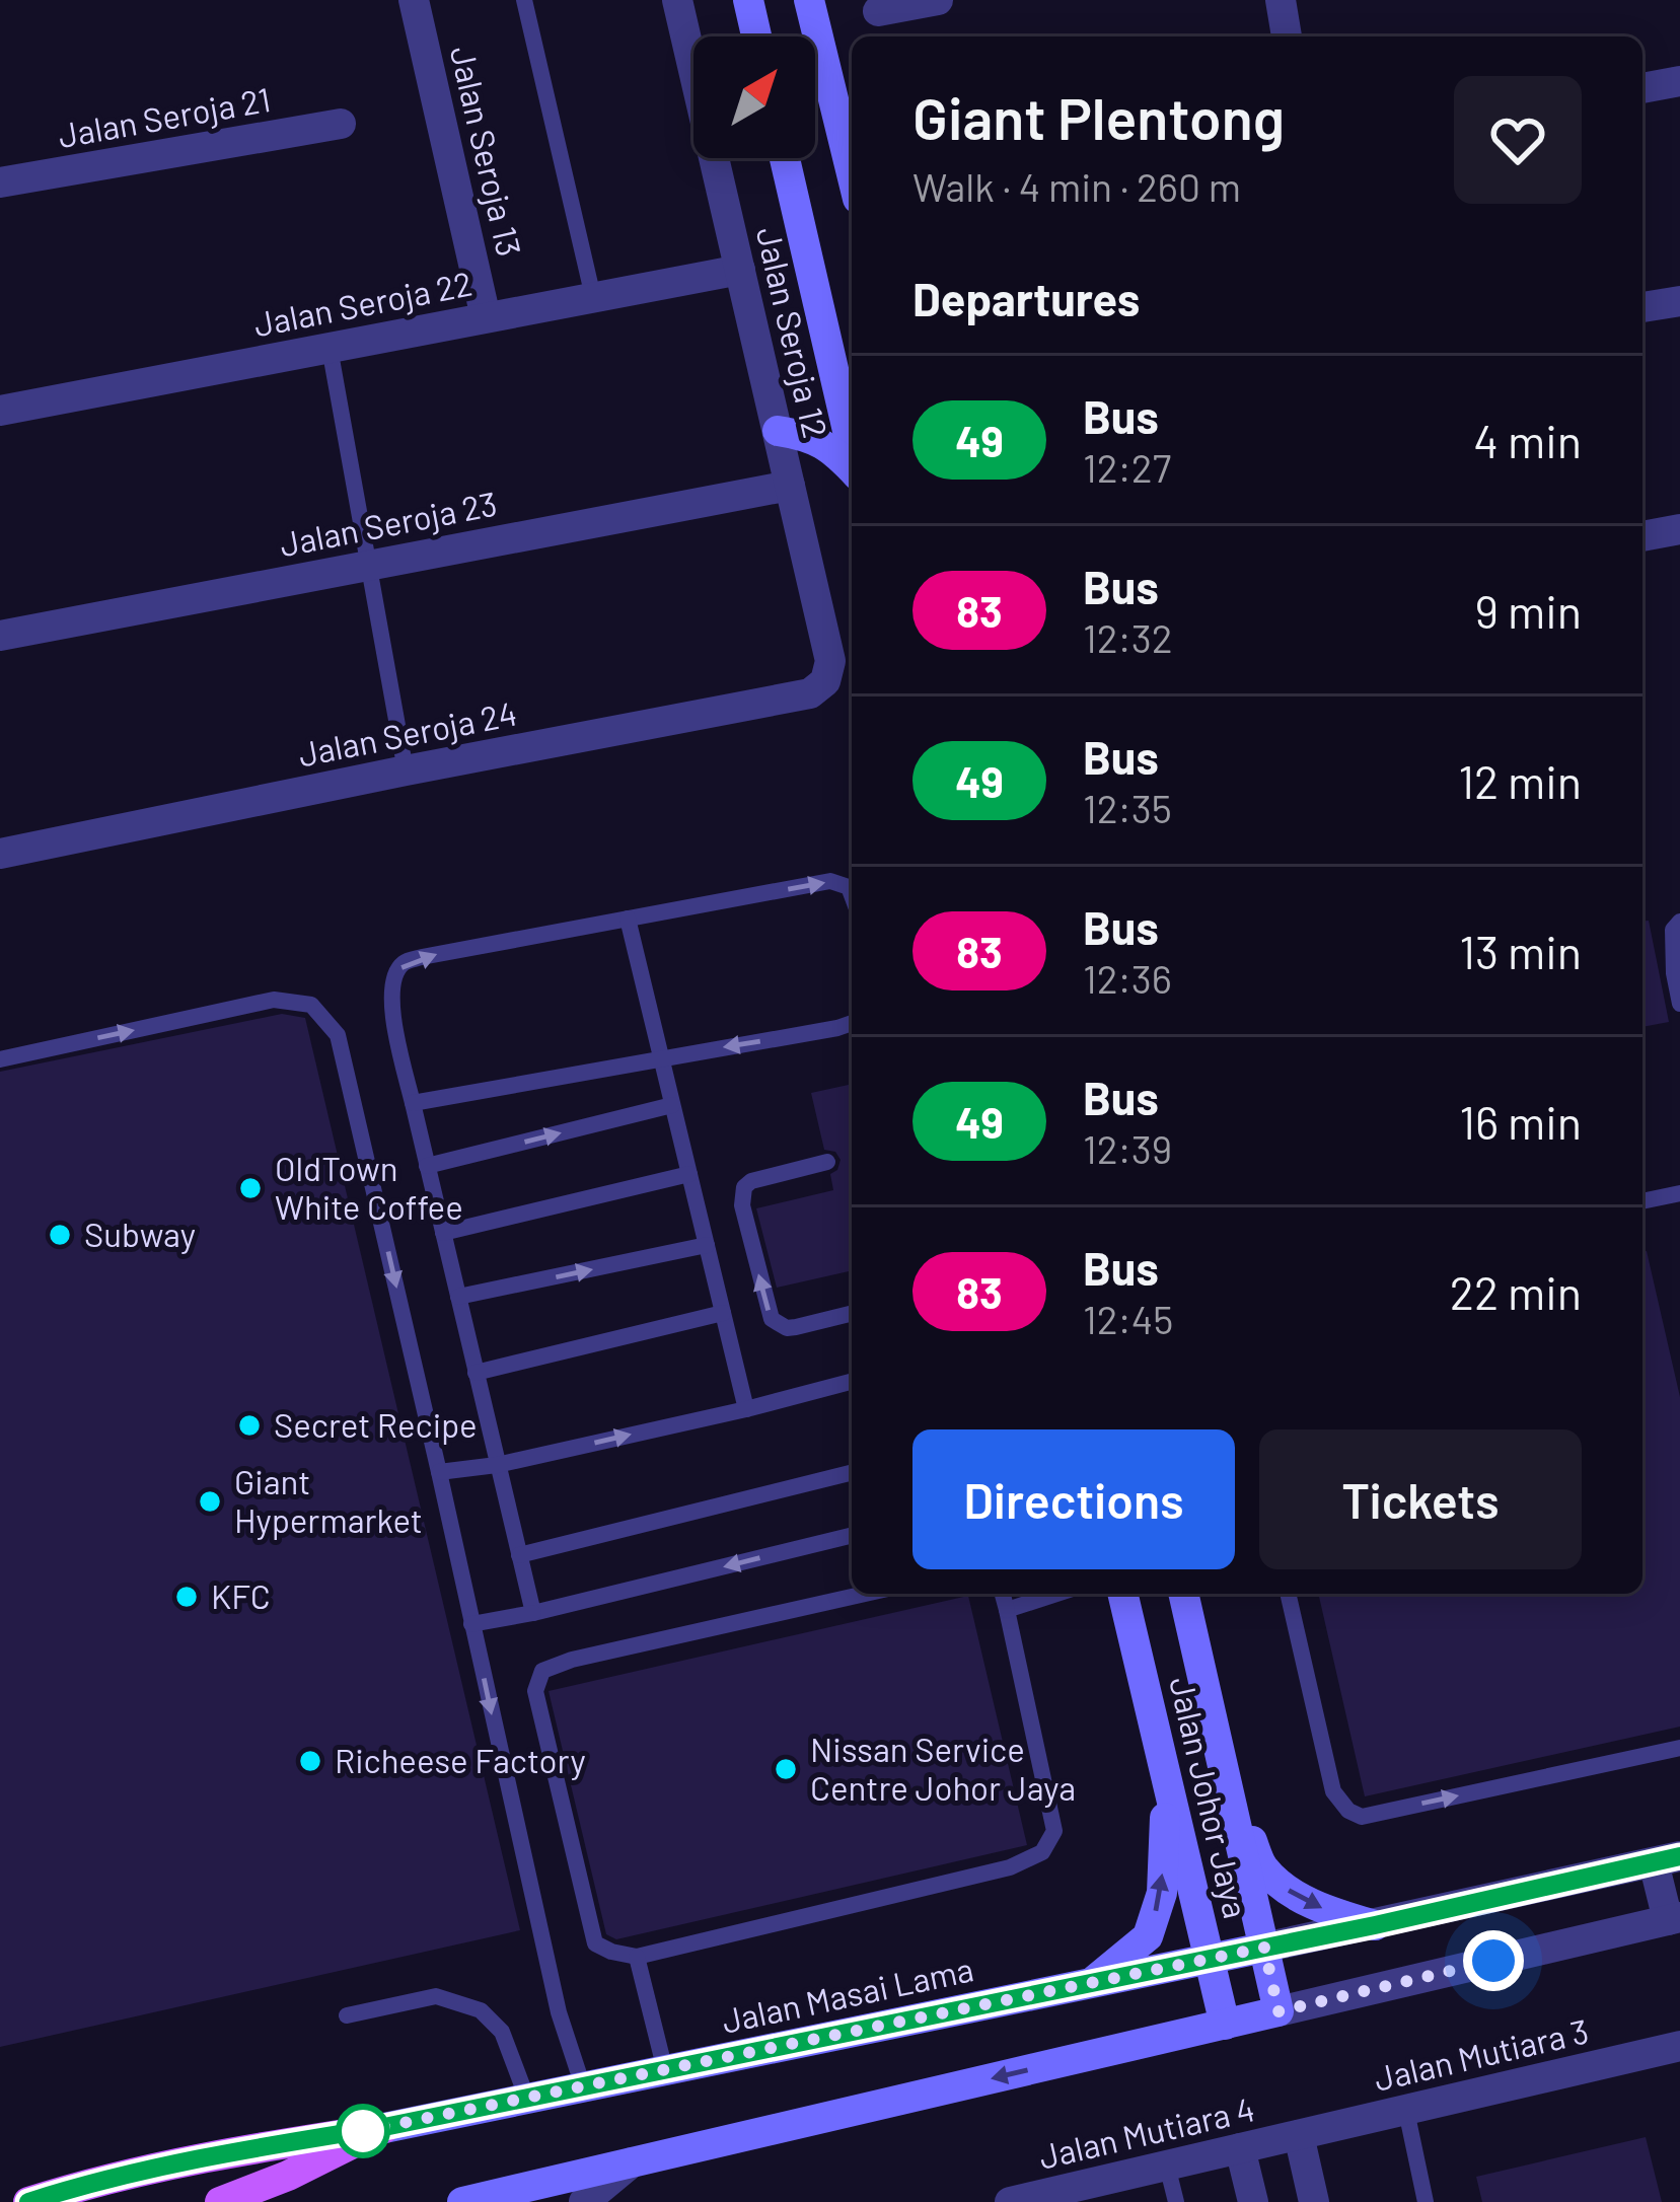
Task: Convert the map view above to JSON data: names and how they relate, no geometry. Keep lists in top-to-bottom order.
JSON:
{
  "streets": {
    "main road": ["Jalan Johor Jaya", "Jalan Masai Lama"],
    "street": [
      "Jalan Seroja 21",
      "Jalan Seroja 13",
      "Jalan Seroja 22",
      "Jalan Seroja 12",
      "Jalan Seroja 23",
      "Jalan Seroja 24",
      "Jalan Mutiara 3",
      "Jalan Mutiara 4"
    ]
  },
  "crossings": [
    ["Jalan Seroja 13", "Jalan Seroja 22"],
    ["Jalan Seroja 22", "Jalan Seroja 12"],
    ["Jalan Seroja 12", "Jalan Seroja 23"],
    ["Jalan Seroja 12", "Jalan Seroja 24"],
    ["Jalan Johor Jaya", "Jalan Masai Lama"],
    ["Jalan Mutiara 3", "Jalan Mutiara 4"]
  ],
  "places": [
    "OldTown White Coffee",
    "Subway",
    "Secret Recipe",
    "Giant Hypermarket",
    "KFC",
    "Richeese Factory",
    "Nissan Service Centre Johor Jaya"
  ],
  "lines": ["bus line 49"],
  "north": "top right",
  "page": {
    "heading": [
      ["Giant Plentong", "Walk · 4 min · 260 m"],
      "Departures"
    ],
    "list": [
      {
        "mark": "49",
        "name": "Bus",
        "note": "12:27",
        "value": "4 min"
      },
      {
        "mark": "83",
        "name": "Bus",
        "note": "12:32",
        "value": "9 min"
      },
      {
        "mark": "49",
        "name": "Bus",
        "note": "12:35",
        "value": "12 min"
      },
      {
        "mark": "83",
        "name": "Bus",
        "note": "12:36",
        "value": "13 min"
      },
      {
        "mark": "49",
        "name": "Bus",
        "note": "12:39",
        "value": "16 min"
      },
      {
        "mark": "83",
        "name": "Bus",
        "note": "12:45",
        "value": "22 min"
      }
    ],
    "buttons": ["Directions", "Tickets"]
  }
}
